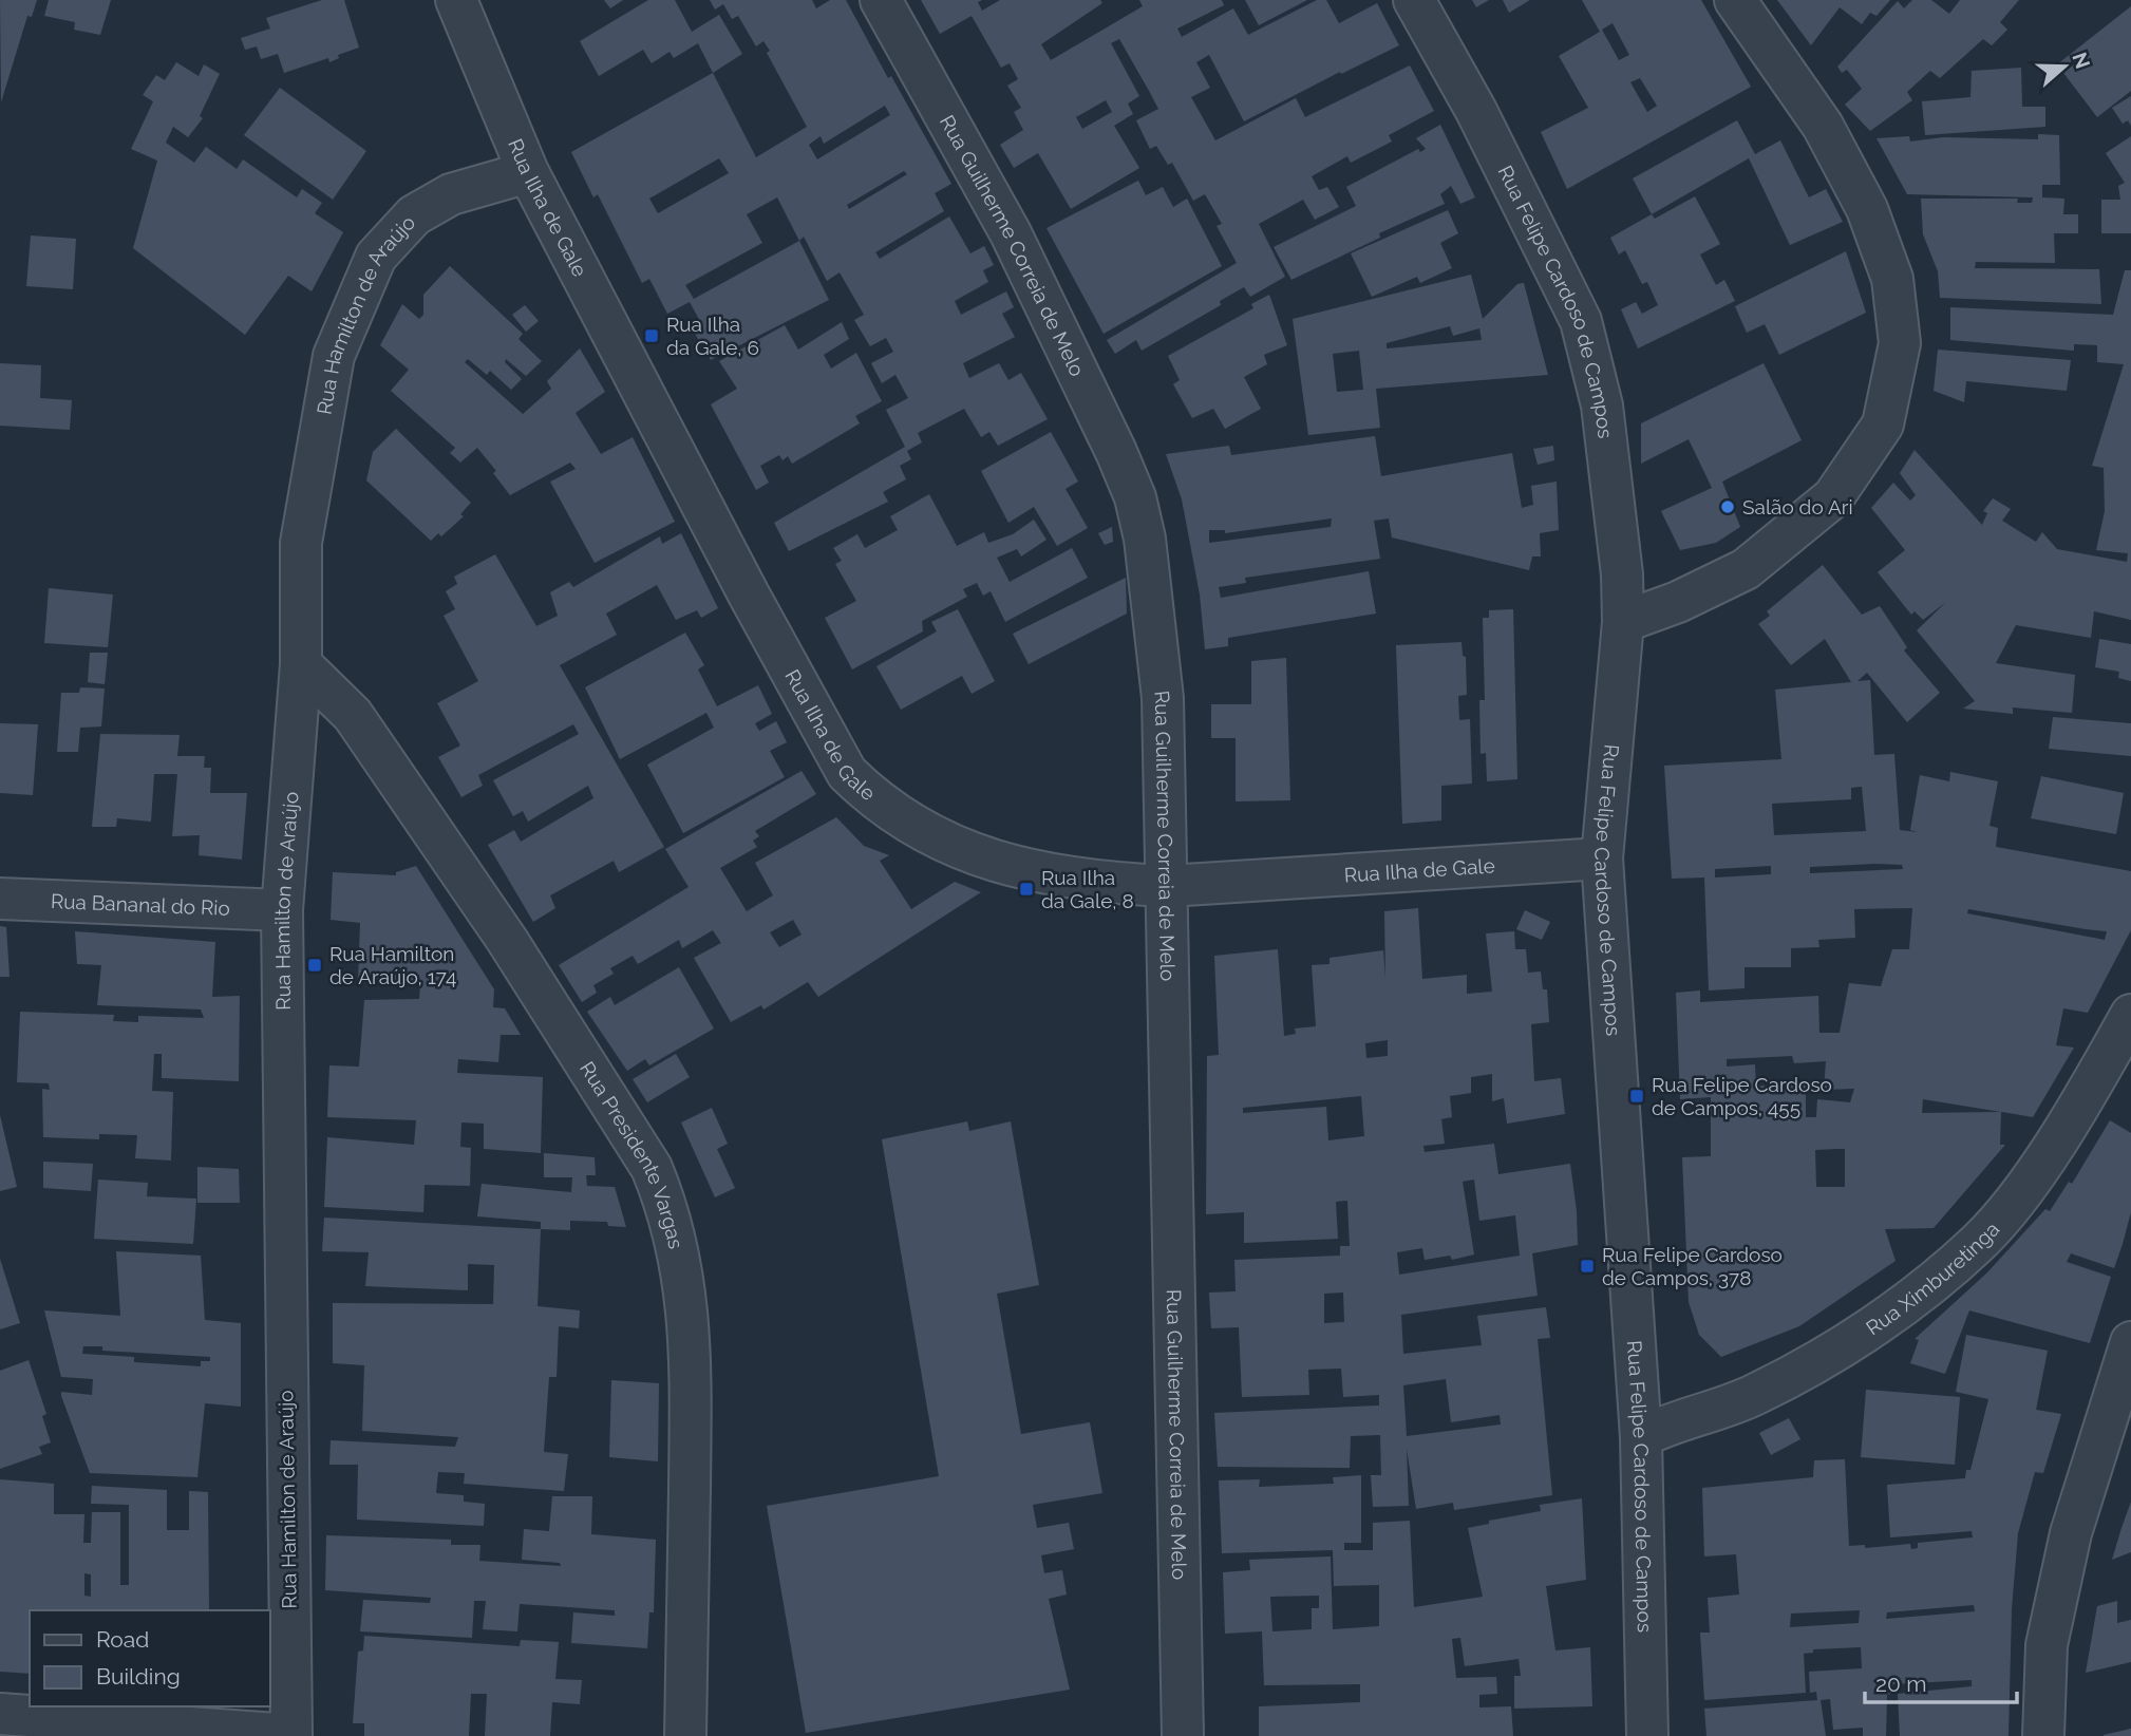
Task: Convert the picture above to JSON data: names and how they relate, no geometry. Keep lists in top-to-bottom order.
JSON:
{
  "streets": {
    "street": [
      "Rua Ilha de Gale",
      "Rua Guilherme Correia de Melo",
      "Rua Felipe Cardoso de Campos",
      "Rua Hamilton de Araújo",
      "Rua Bananal do Rio",
      "Rua Presidente Vargas",
      "Rua Ximburetinga"
    ]
  },
  "crossings": [
    ["Rua Ilha de Gale", "Rua Guilherme Correia de Melo"],
    ["Rua Ilha de Gale", "Rua Felipe Cardoso de Campos"],
    ["Rua Ilha de Gale", "Rua Hamilton de Araújo"],
    ["Rua Felipe Cardoso de Campos", "Rua Ximburetinga"],
    ["Rua Hamilton de Araújo", "Rua Bananal do Rio"],
    ["Rua Hamilton de Araújo", "Rua Presidente Vargas"]
  ],
  "places": {
    "transit": [
      "Rua Ilha da Gale, 6",
      "Rua Ilha da Gale, 8",
      "Rua Hamilton de Araújo, 174",
      "Rua Felipe Cardoso de Campos, 455",
      "Rua Felipe Cardoso de Campos, 378"
    ],
    "other": ["Salão do Ari"]
  },
  "legend": ["Road", "Building"],
  "scale_bar": "20 m",
  "north": "right"
}
